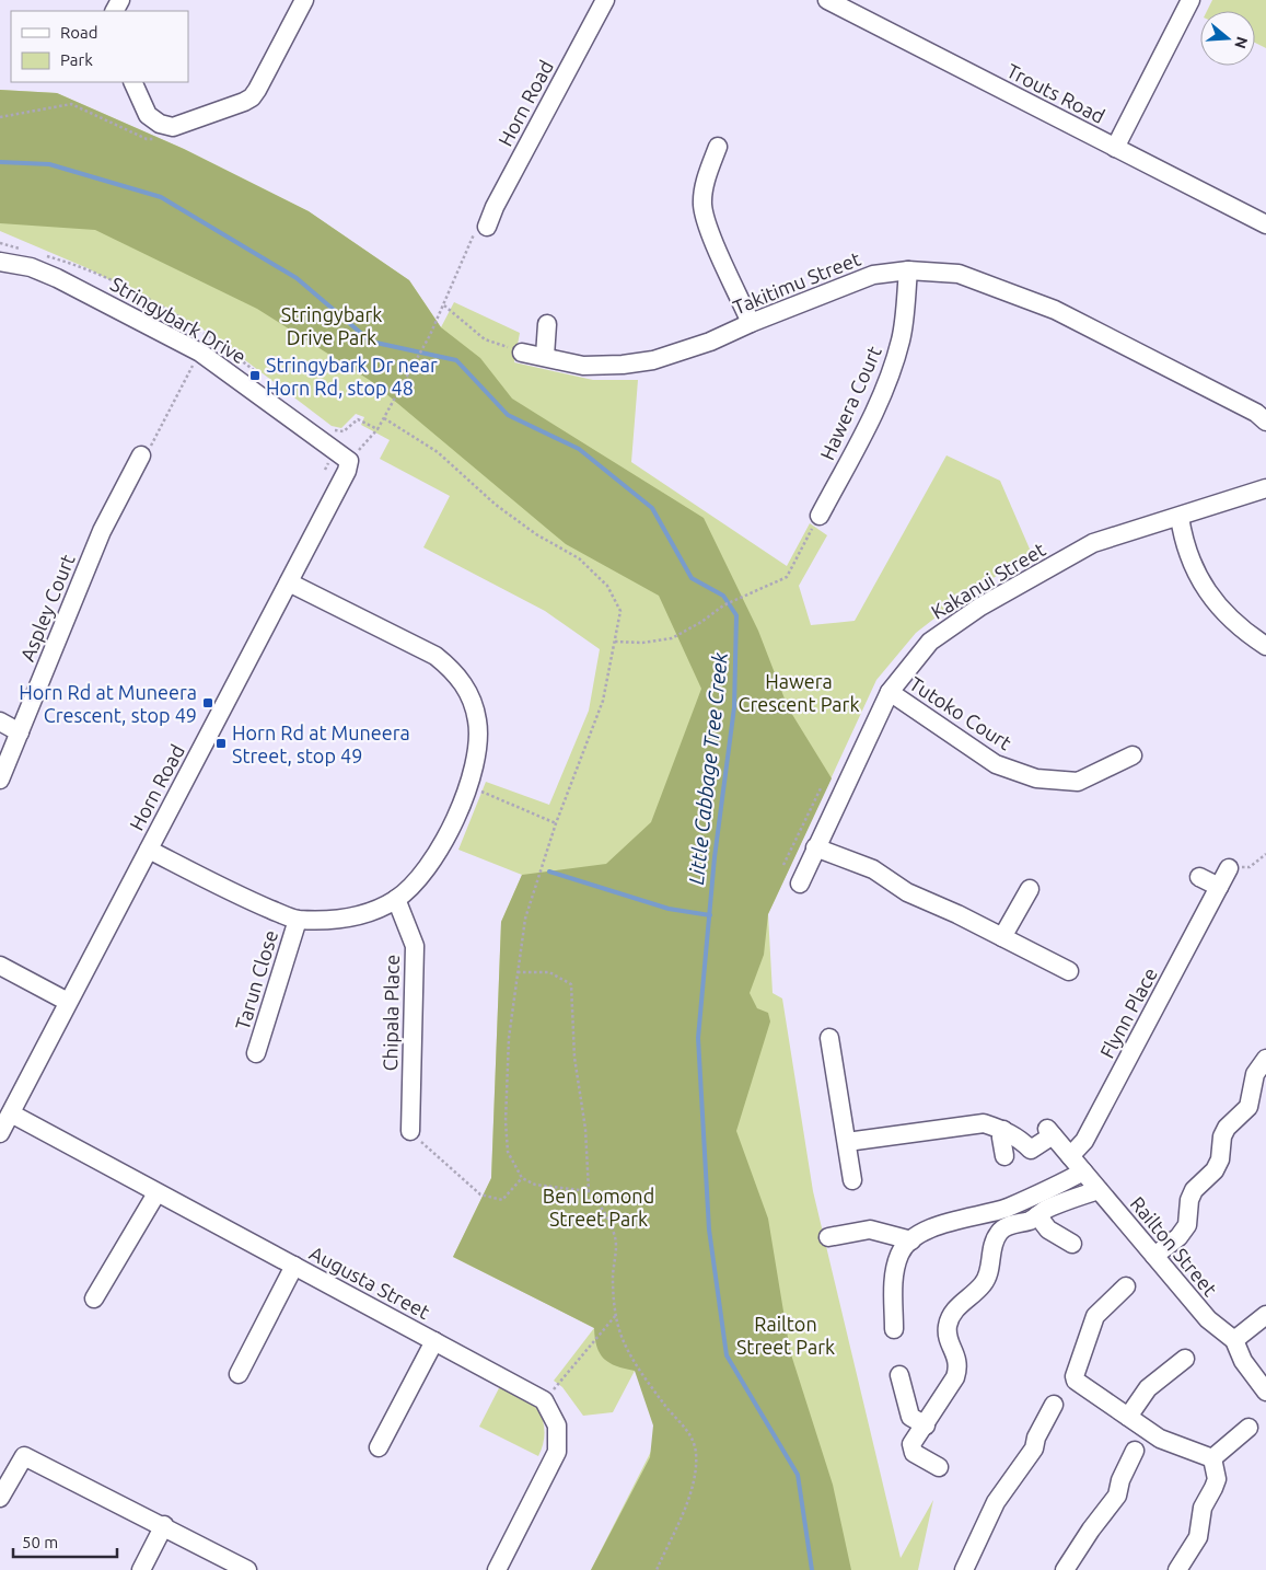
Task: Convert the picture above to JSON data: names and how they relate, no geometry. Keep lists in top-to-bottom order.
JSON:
{
  "streets": {
    "street": [
      "Trouts Road",
      "Horn Road",
      "Takitimu Street",
      "Stringybark Drive",
      "Hawera Court",
      "Kakanui Street",
      "Aspley Court",
      "Tutoko Court",
      "Tarun Close",
      "Chipala Place",
      "Flynn Place",
      "Railton Street",
      "Augusta Street"
    ]
  },
  "crossings": [
    ["Horn Road", "Stringybark Drive"],
    ["Horn Road", "Augusta Street"],
    ["Takitimu Street", "Hawera Court"],
    ["Kakanui Street", "Tutoko Court"],
    ["Flynn Place", "Railton Street"]
  ],
  "water": ["Little Cabbage Tree Creek"],
  "parks": [
    "Stringybark Drive Park",
    "Hawera Crescent Park",
    "Ben Lomond Street Park",
    "Railton Street Park"
  ],
  "places": {
    "transit": ["Stringybark Dr near Horn Rd, stop 48", "Horn Rd at Muneera Crescent, stop 49", "Horn Rd at Muneera Street, stop 49"]
  },
  "legend": ["Road", "Park"],
  "scale_bar": "50 m",
  "north": "right"
}
